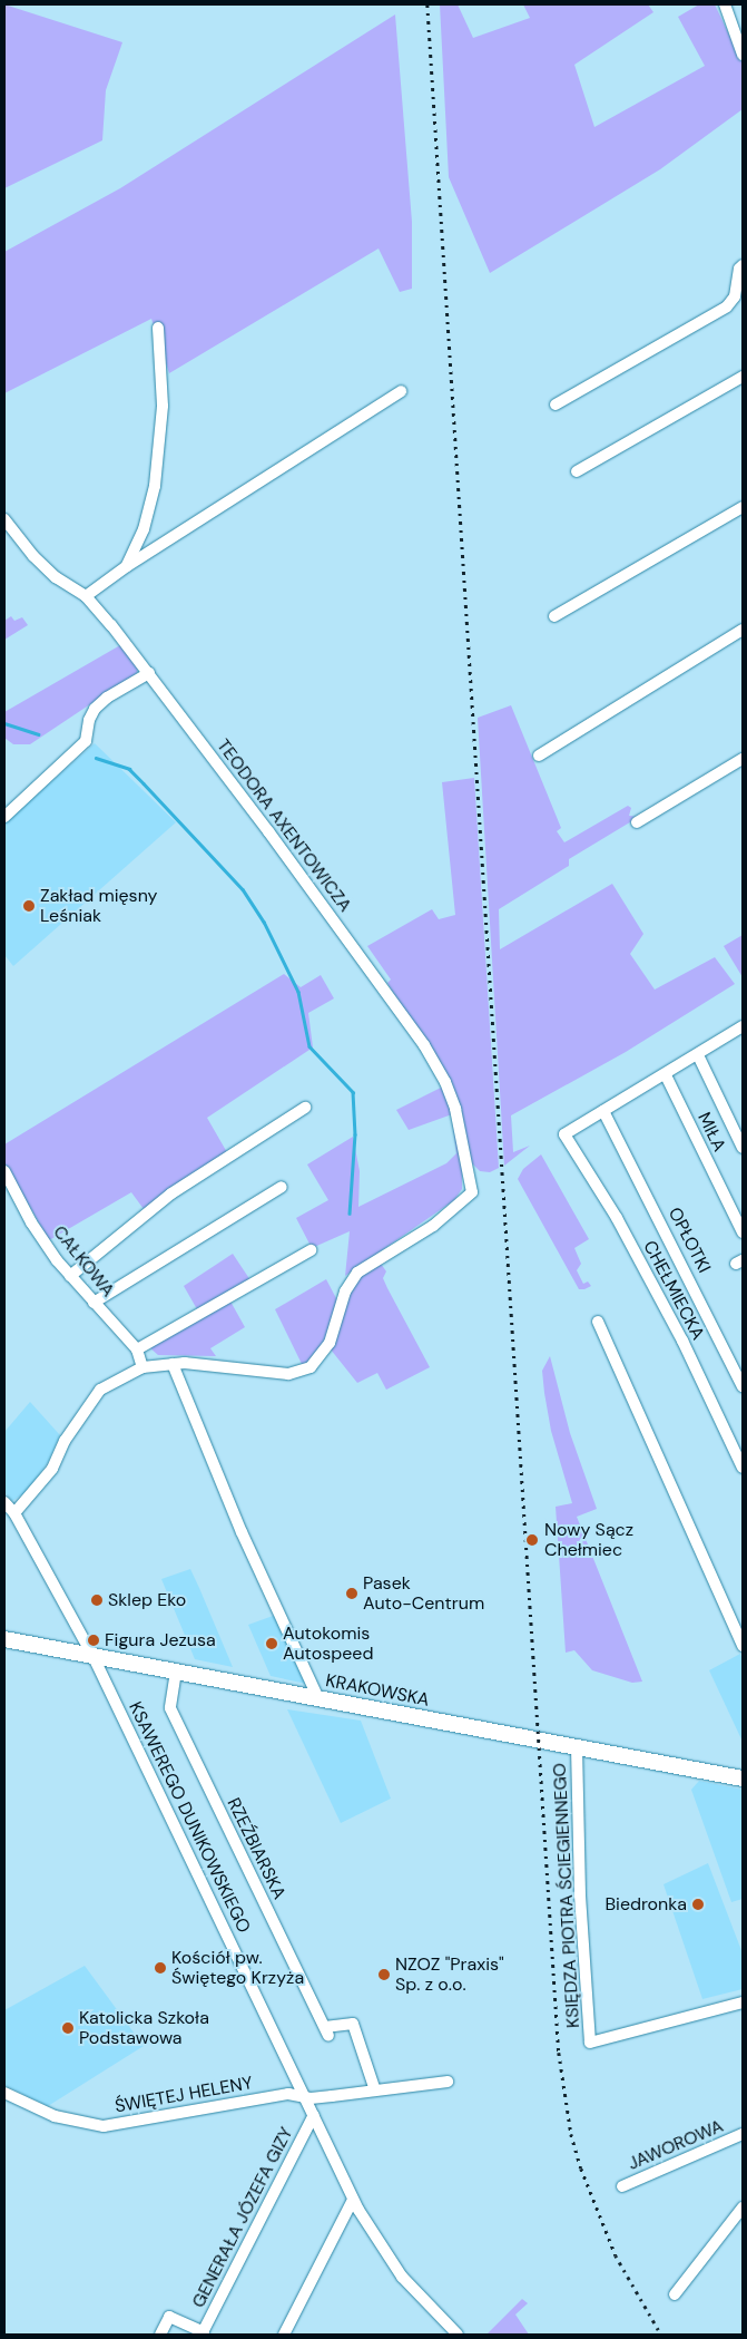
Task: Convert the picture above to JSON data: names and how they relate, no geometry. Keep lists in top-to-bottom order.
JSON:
{
  "streets": {
    "main road": ["KRAKOWSKA"],
    "street": [
      "TEODORA AXENTOWICZA",
      "MIŁA",
      "OPŁOTKI",
      "CAŁKOWA",
      "CHEŁMIECKA",
      "KSAWEREGO DUNIKOWSKIEGO",
      "RZEŹBIARSKA",
      "KSIĘDZA PIOTRA ŚCIEGIENNEGO",
      "ŚWIĘTEJ HELENY",
      "JAWOROWA",
      "GENERAŁA JÓZEFA GIZY"
    ]
  },
  "crossings": [
    ["OPŁOTKI", "CHEŁMIECKA"],
    ["KRAKOWSKA", "KSAWEREGO DUNIKOWSKIEGO"],
    ["KRAKOWSKA", "RZEŹBIARSKA"],
    ["KRAKOWSKA", "KSIĘDZA PIOTRA ŚCIEGIENNEGO"],
    ["KSAWEREGO DUNIKOWSKIEGO", "ŚWIĘTEJ HELENY"],
    ["KSAWEREGO DUNIKOWSKIEGO", "GENERAŁA JÓZEFA GIZY"],
    ["RZEŹBIARSKA", "ŚWIĘTEJ HELENY"]
  ],
  "places": [
    "Zakład mięsny Leśniak",
    "Nowy Sącz Chełmiec",
    "Pasek Auto-Centrum",
    "Sklep Eko",
    "Figura Jezusa",
    "Autokomis Autospeed",
    "Biedronka",
    "Kościół pw. Świętego Krzyża",
    "NZOZ \"Praxis\" Sp. z o.o.",
    "Katolicka Szkoła Podstawowa"
  ]
}
